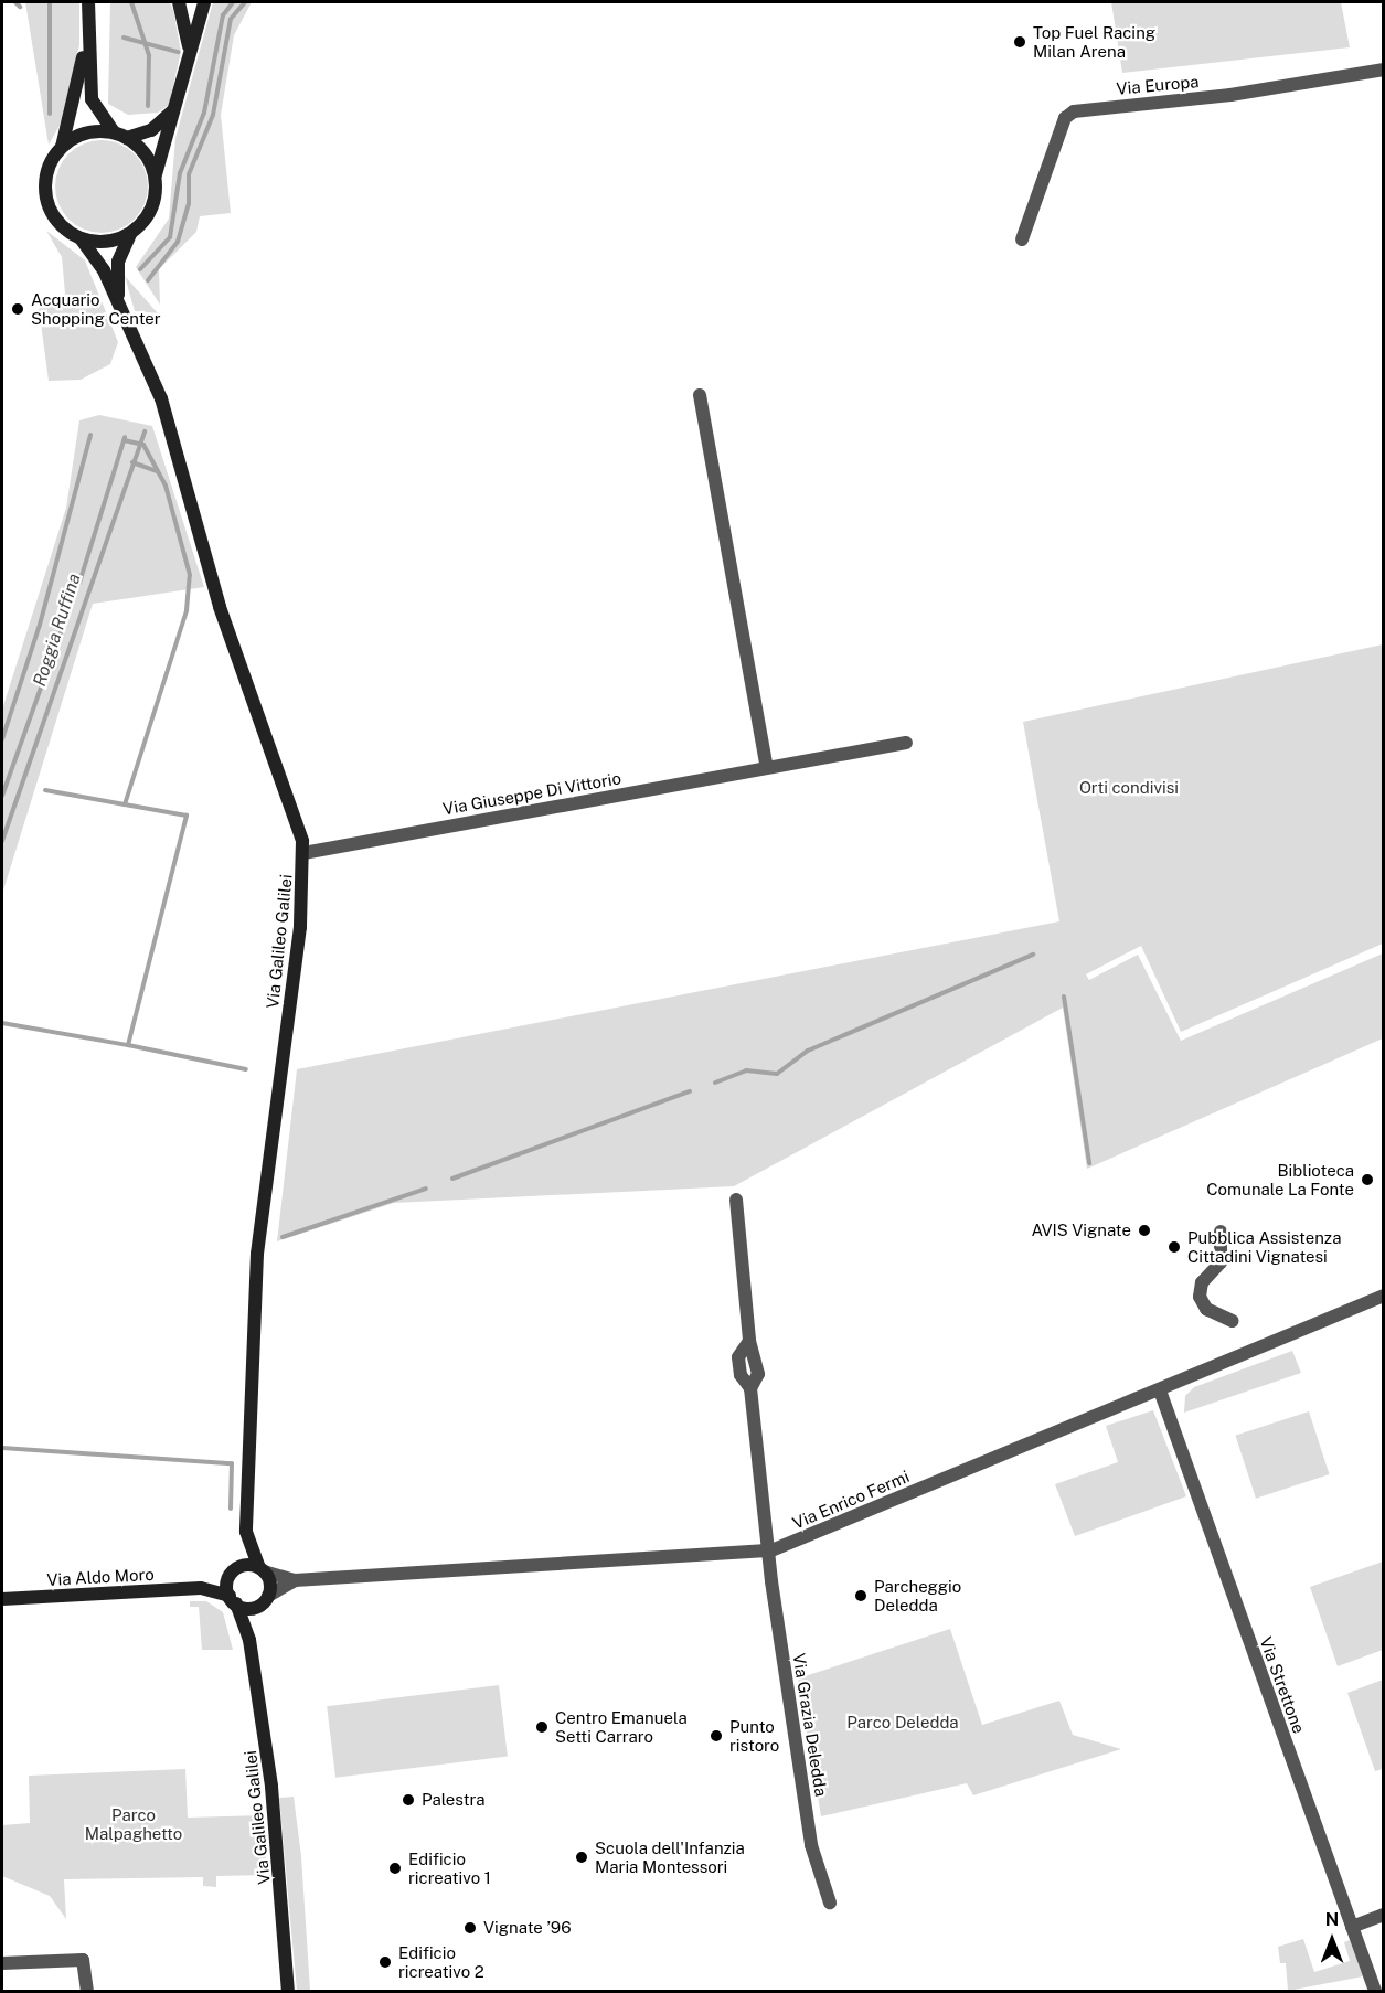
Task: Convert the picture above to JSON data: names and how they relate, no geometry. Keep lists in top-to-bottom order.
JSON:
{
  "streets": {
    "street": [
      "Via Europa",
      "Via Giuseppe Di Vittorio",
      "Via Galileo Galilei",
      "Via Enrico Fermi",
      "Via Aldo Moro",
      "Via Strettone",
      "Via Grazia Deledda"
    ]
  },
  "crossings": [
    ["Via Giuseppe Di Vittorio", "Via Galileo Galilei"],
    ["Via Galileo Galilei", "Via Aldo Moro"],
    ["Via Enrico Fermi", "Via Strettone"],
    ["Via Enrico Fermi", "Via Grazia Deledda"]
  ],
  "water": ["Roggia Ruffina"],
  "parks": ["Orti condivisi", "Parco Deledda", "Parco Malpaghetto"],
  "places": [
    "Top Fuel Racing Milan Arena",
    "Acquario Shopping Center",
    "Biblioteca Comunale La Fonte",
    "AVIS Vignate",
    "Pubblica Assistenza Cittadini Vignatesi",
    "Parcheggio Deledda",
    "Centro Emanuela Setti Carraro",
    "Punto ristoro",
    "Palestra",
    "Scuola dell'Infanzia Maria Montessori",
    "Edificio ricreativo 1",
    "Vignate ’96",
    "Edificio ricreativo 2"
  ],
  "north": "top"
}
